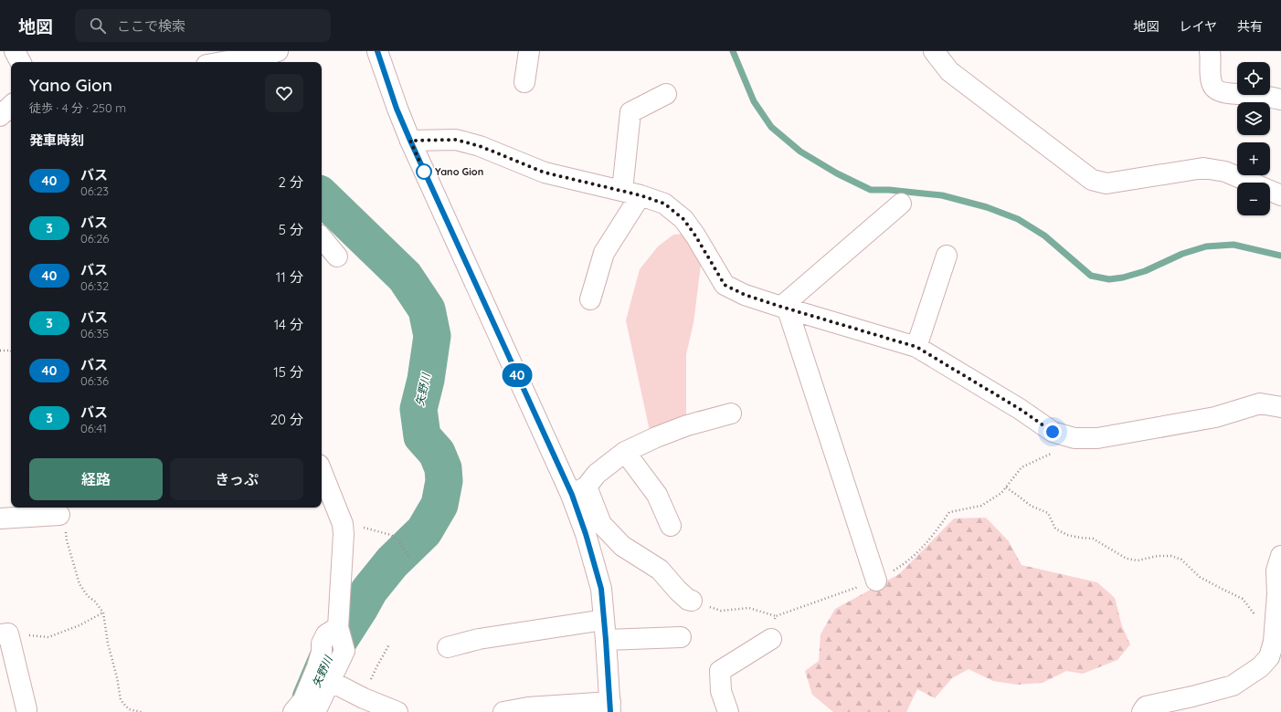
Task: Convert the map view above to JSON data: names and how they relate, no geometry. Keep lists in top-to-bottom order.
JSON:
{
  "water": ["矢野川"],
  "places": ["Yano Gion"],
  "lines": ["bus line 40"],
  "page": {
    "header": "地図",
    "search": "ここで検索",
    "nav": ["地図", "レイヤ", "共有"],
    "on_map": "40",
    "map_buttons": ["+", "−"],
    "heading": [
      ["Yano Gion", "徒歩 · 4 分 · 250 m"],
      "発車時刻"
    ],
    "list": [
      {
        "mark": "40",
        "name": "バス",
        "note": "06:23",
        "value": "2 分"
      },
      {
        "mark": "3",
        "name": "バス",
        "note": "06:26",
        "value": "5 分"
      },
      {
        "mark": "40",
        "name": "バス",
        "note": "06:32",
        "value": "11 分"
      },
      {
        "mark": "3",
        "name": "バス",
        "note": "06:35",
        "value": "14 分"
      },
      {
        "mark": "40",
        "name": "バス",
        "note": "06:36",
        "value": "15 分"
      },
      {
        "mark": "3",
        "name": "バス",
        "note": "06:41",
        "value": "20 分"
      }
    ],
    "buttons": ["経路", "きっぷ"]
  }
}
